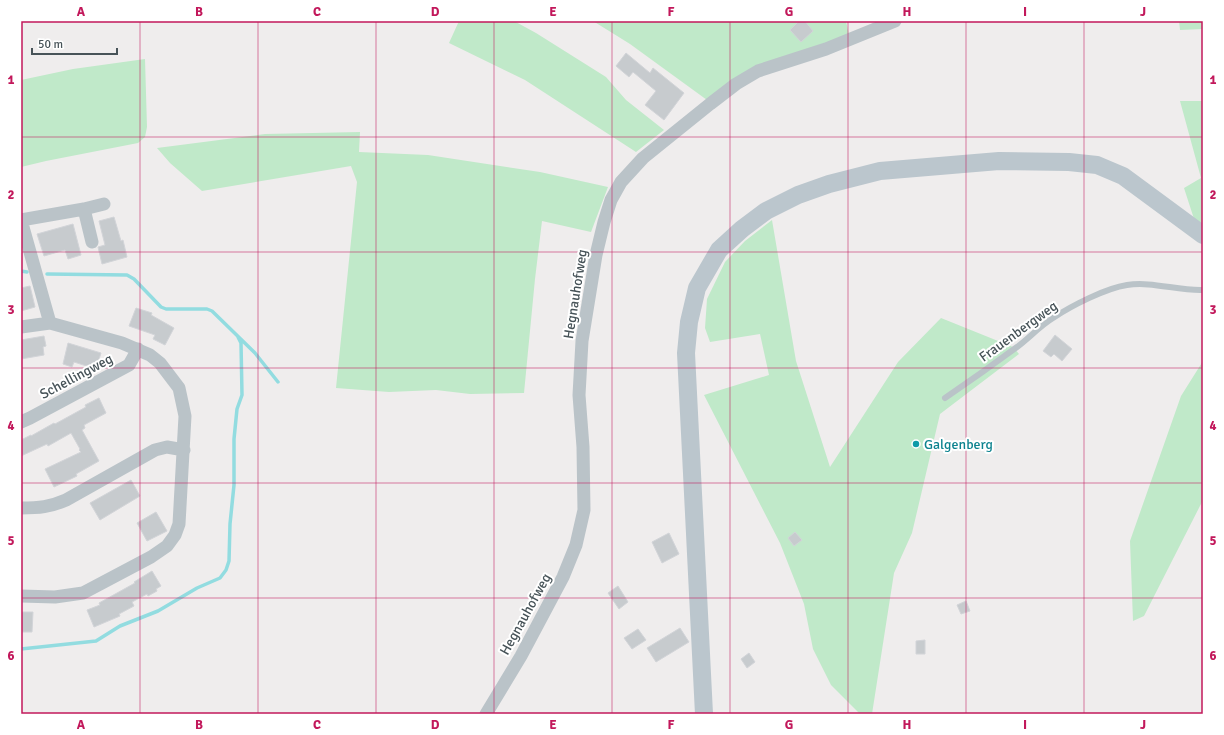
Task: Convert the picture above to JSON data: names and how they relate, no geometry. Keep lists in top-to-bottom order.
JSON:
{
  "streets": {
    "street": ["Hegnauhofweg", "Schellingweg"],
    "lane": ["Frauenbergweg"]
  },
  "places": ["Galgenberg"],
  "scale_bar": "50 m",
  "grid": {
    "columns": [
      "A",
      "B",
      "C",
      "D",
      "E",
      "F",
      "G",
      "H",
      "I",
      "J"
    ],
    "rows": [
      "1",
      "2",
      "3",
      "4",
      "5",
      "6"
    ]
  }
}
